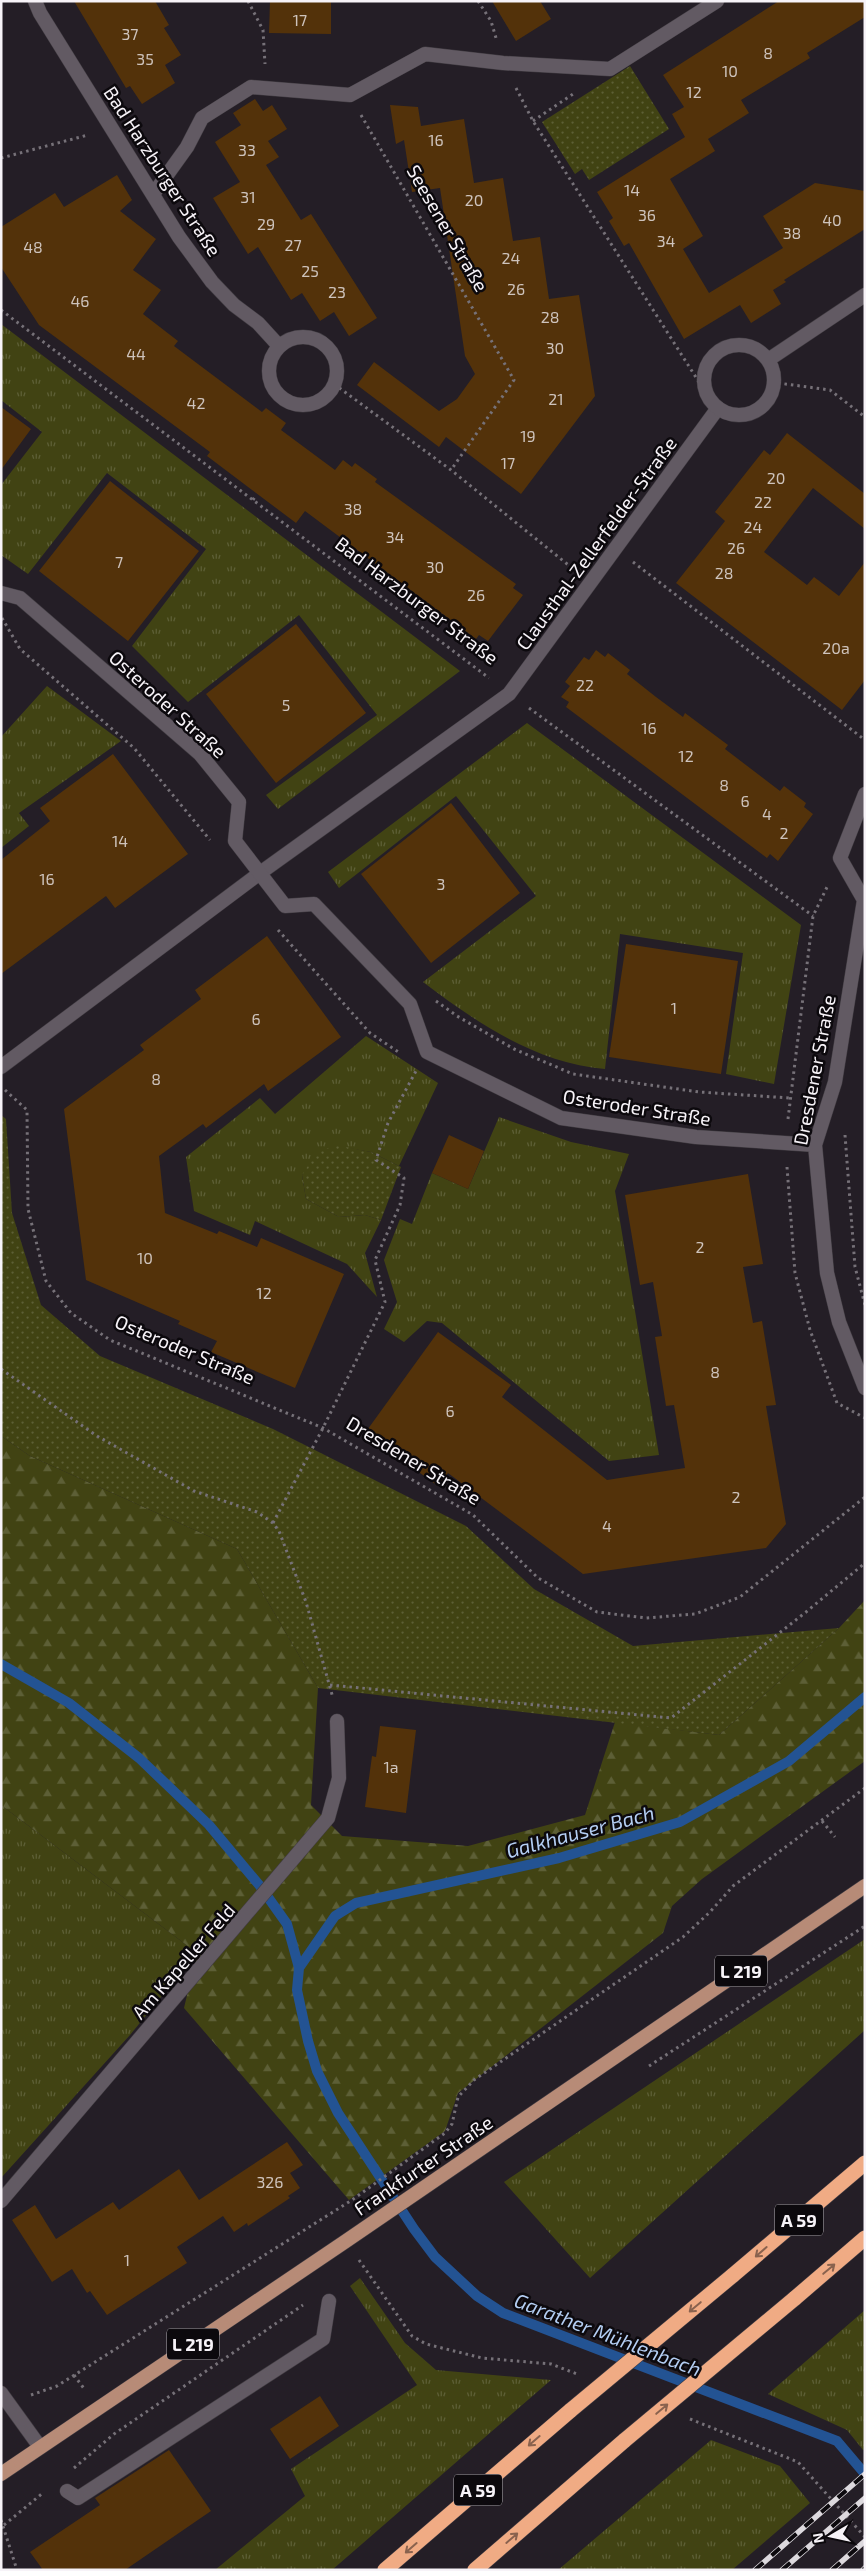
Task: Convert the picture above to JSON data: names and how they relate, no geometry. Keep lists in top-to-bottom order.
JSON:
{
  "streets": {
    "highway": ["A 59"],
    "main road": ["L 219", "Frankfurter Straße"],
    "street": [
      "Bad Harzburger Straße",
      "Clausthal-Zellerfelder-Straße",
      "Osteroder Straße",
      "Dresdener Straße",
      "Am Kapeller Feld"
    ],
    "path": ["Seesener Straße"]
  },
  "crossings": [
    ["Bad Harzburger Straße", "Clausthal-Zellerfelder-Straße"],
    ["Clausthal-Zellerfelder-Straße", "Osteroder Straße"],
    ["Osteroder Straße", "Dresdener Straße"]
  ],
  "water": ["Galkhauser Bach", "Garather Mühlenbach"],
  "house_numbers": [
    "17",
    "37",
    "8",
    "35",
    "10",
    "12",
    "16",
    "33",
    "14",
    "31",
    "20",
    "36",
    "40",
    "29",
    "38",
    "34",
    "27",
    "48",
    "24",
    "25",
    "26",
    "23",
    "46",
    "28",
    "30",
    "44",
    "21",
    "42",
    "19",
    "17",
    "20",
    "22",
    "38",
    "24",
    "34",
    "26",
    "7",
    "30",
    "28",
    "26",
    "20a",
    "22",
    "5",
    "16",
    "12",
    "8",
    "6",
    "4",
    "2",
    "14",
    "16",
    "3",
    "1",
    "6",
    "8",
    "2",
    "10",
    "12",
    "8",
    "6",
    "2",
    "4",
    "1a",
    "326",
    "1"
  ],
  "north": "left"
}
